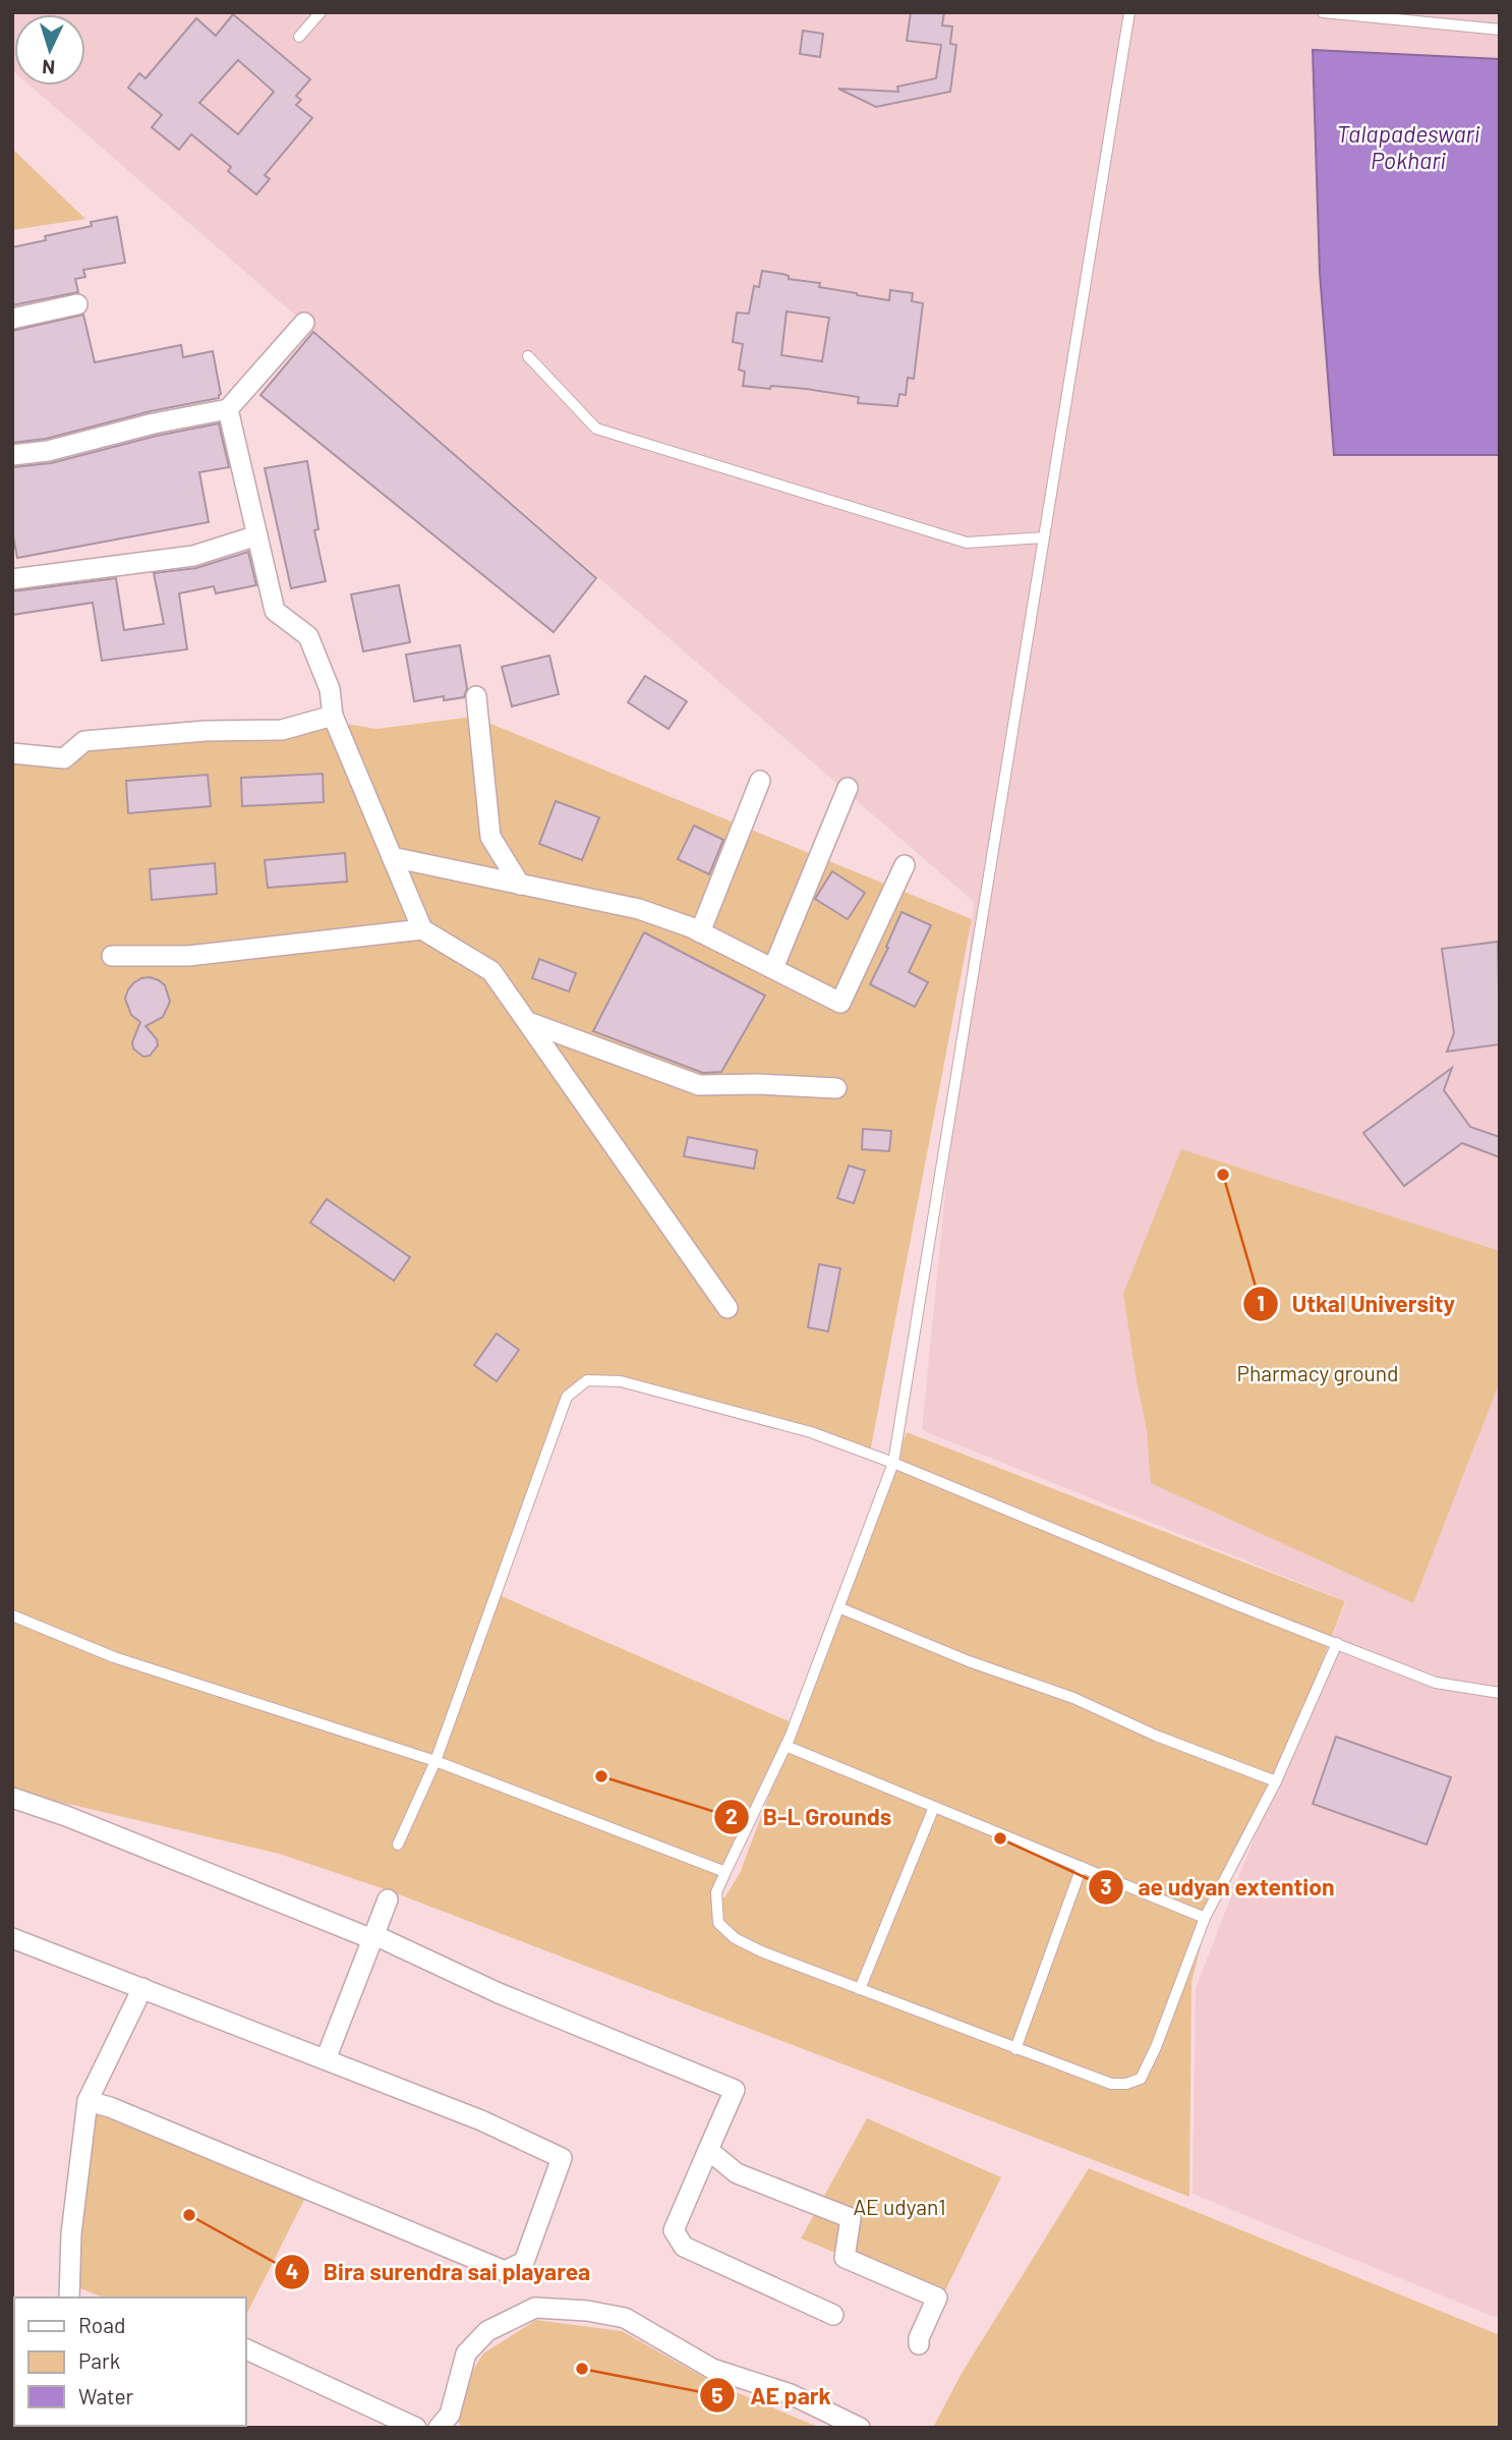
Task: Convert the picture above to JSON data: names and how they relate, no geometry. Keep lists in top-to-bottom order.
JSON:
{
  "water": ["Talapadeswari Pokhari"],
  "parks": ["Pharmacy ground", "AE udyan1"],
  "places": [
    "Utkal University",
    "B-L Grounds",
    "ae udyan extention",
    "Bira surendra sai playarea",
    "AE park"
  ],
  "legend": ["Road", "Park", "Water"],
  "north": "bottom"
}
